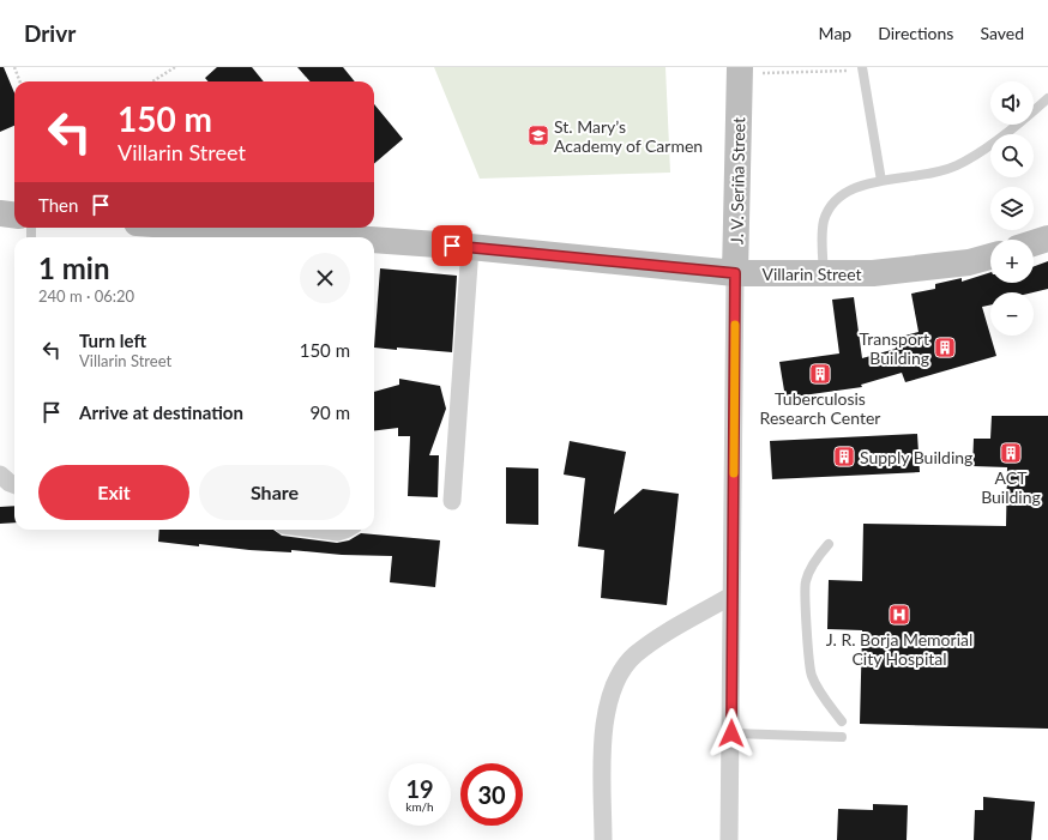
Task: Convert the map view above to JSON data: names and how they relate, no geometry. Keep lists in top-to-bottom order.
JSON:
{
  "streets": {
    "main road": ["J. V. Seriña Street", "Villarin Street"]
  },
  "crossings": [
    ["J. V. Seriña Street", "Villarin Street"]
  ],
  "places": {
    "school or university": ["St. Mary’s Academy of Carmen"],
    "building": [
      "Transport Building",
      "Tuberculosis Research Center",
      "ACT Building",
      "Supply Building"
    ],
    "hospital": ["J. R. Borja Memorial City Hospital"]
  },
  "page": {
    "header": "Drivr",
    "nav": ["Map", "Directions", "Saved"],
    "map_buttons": ["+", "−"],
    "turn": ["150 m", "Villarin Street"],
    "then": "Then",
    "heading": ["1 min", "240 m · 06:20"],
    "list": [
      {
        "name": "Turn left",
        "note": "Villarin Street",
        "value": "150 m"
      },
      {
        "name": "Arrive at destination",
        "value": "90 m"
      }
    ],
    "buttons": ["Exit", "Share"],
    "speed": "19 km/h",
    "limit": "30"
  }
}
